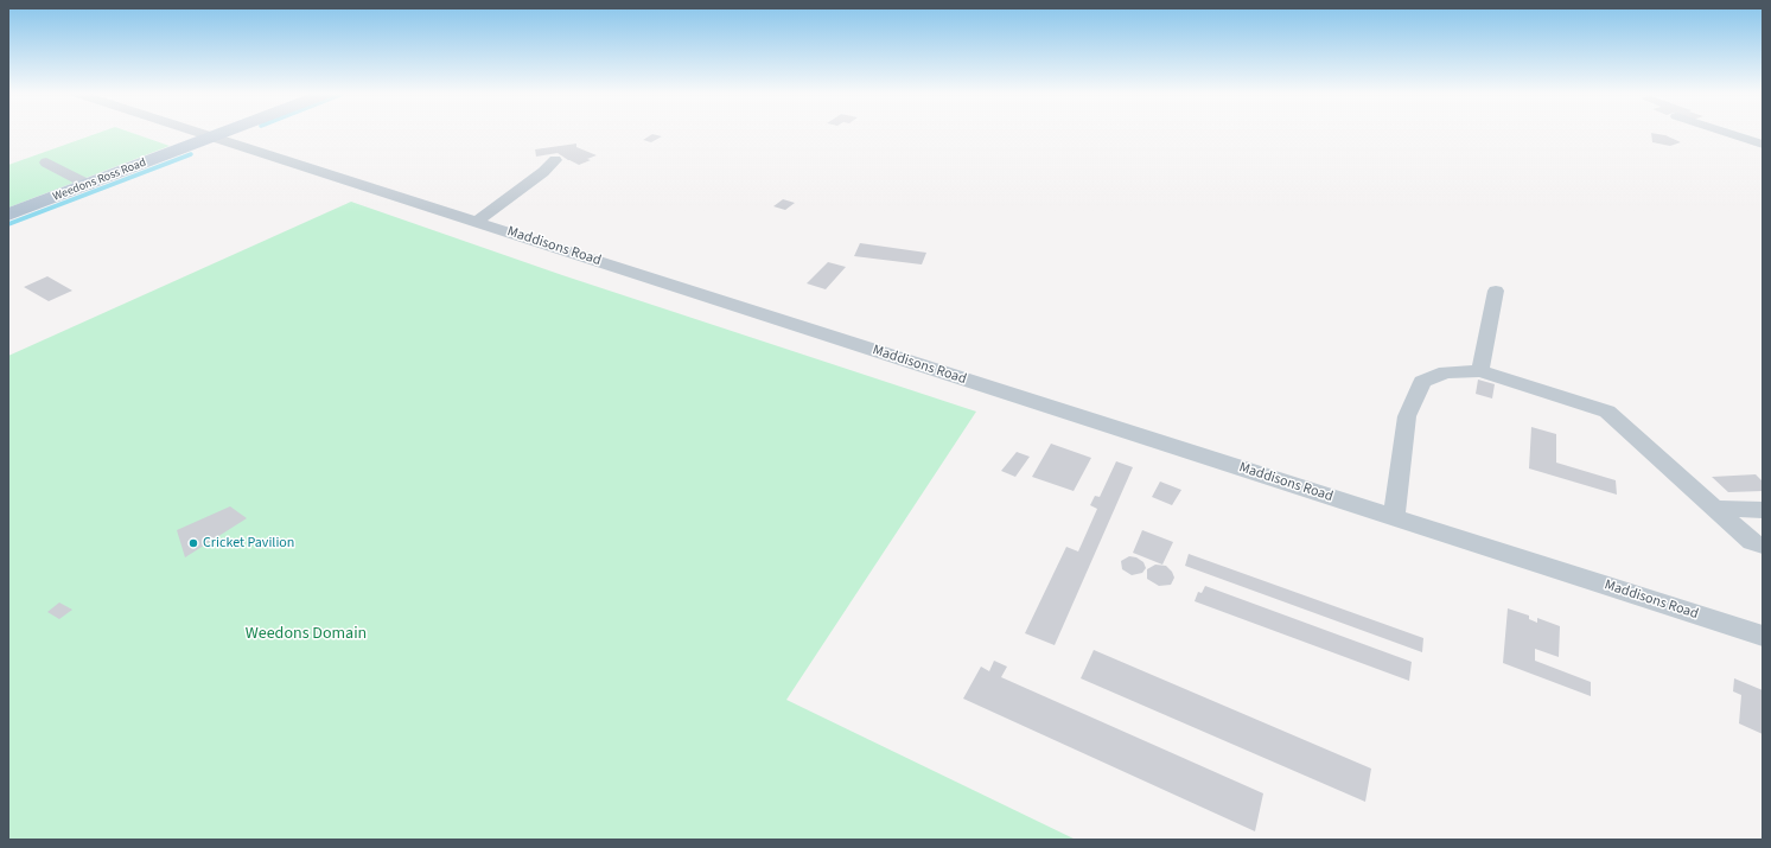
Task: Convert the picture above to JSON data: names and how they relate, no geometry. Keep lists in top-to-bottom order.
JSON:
{
  "streets": {
    "main road": ["Weedons Ross Road"],
    "street": ["Maddisons Road"]
  },
  "crossings": [
    ["Weedons Ross Road", "Maddisons Road"]
  ],
  "parks": ["Weedons Domain"],
  "places": ["Cricket Pavilion"]
}
